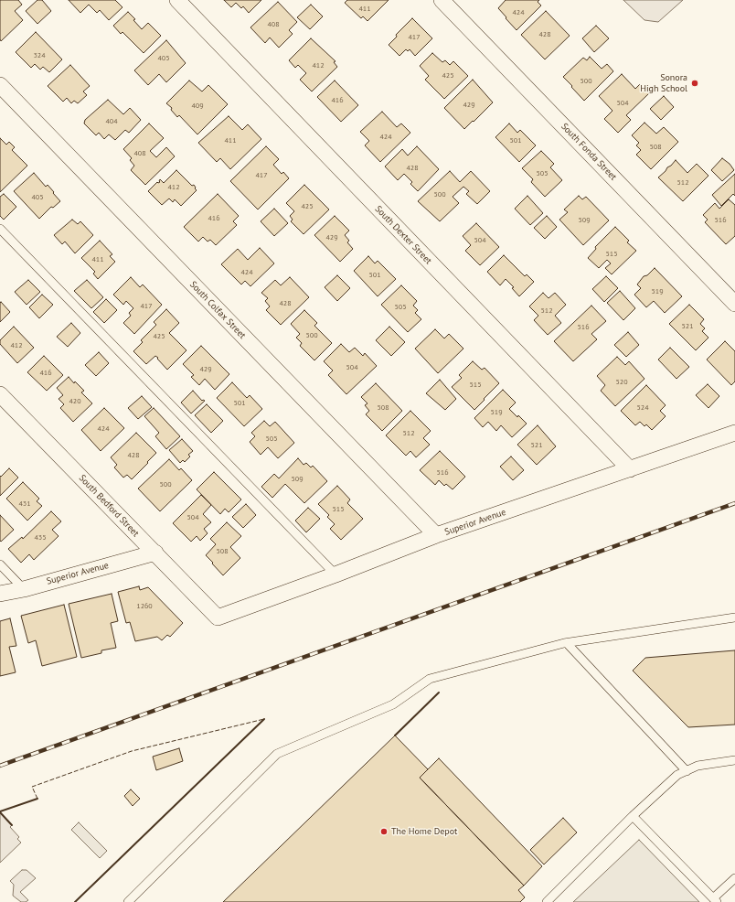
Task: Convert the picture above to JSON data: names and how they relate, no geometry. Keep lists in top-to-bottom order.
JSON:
{
  "streets": {
    "street": [
      "South Fonda Street",
      "South Dexter Street",
      "South Colfax Street",
      "South Bedford Street",
      "Superior Avenue"
    ]
  },
  "crossings": [
    ["South Dexter Street", "Superior Avenue"],
    ["South Colfax Street", "Superior Avenue"],
    ["South Bedford Street", "Superior Avenue"]
  ],
  "places": ["Sonora High School", "The Home Depot"],
  "house_numbers": [
    "411",
    "424",
    "408",
    "428",
    "417",
    "324",
    "405",
    "412",
    "425",
    "500",
    "416",
    "504",
    "429",
    "409",
    "404",
    "424",
    "411",
    "501",
    "508",
    "408",
    "428",
    "505",
    "417",
    "512",
    "412",
    "500",
    "405",
    "425",
    "416",
    "509",
    "516",
    "429",
    "504",
    "515",
    "411",
    "424",
    "501",
    "519",
    "428",
    "417",
    "505",
    "512",
    "521",
    "516",
    "500",
    "425",
    "412",
    "504",
    "429",
    "416",
    "520",
    "515",
    "420",
    "501",
    "508",
    "524",
    "519",
    "424",
    "512",
    "505",
    "521",
    "428",
    "516",
    "509",
    "500",
    "431",
    "515",
    "504",
    "435",
    "508",
    "1260"
  ]
}
